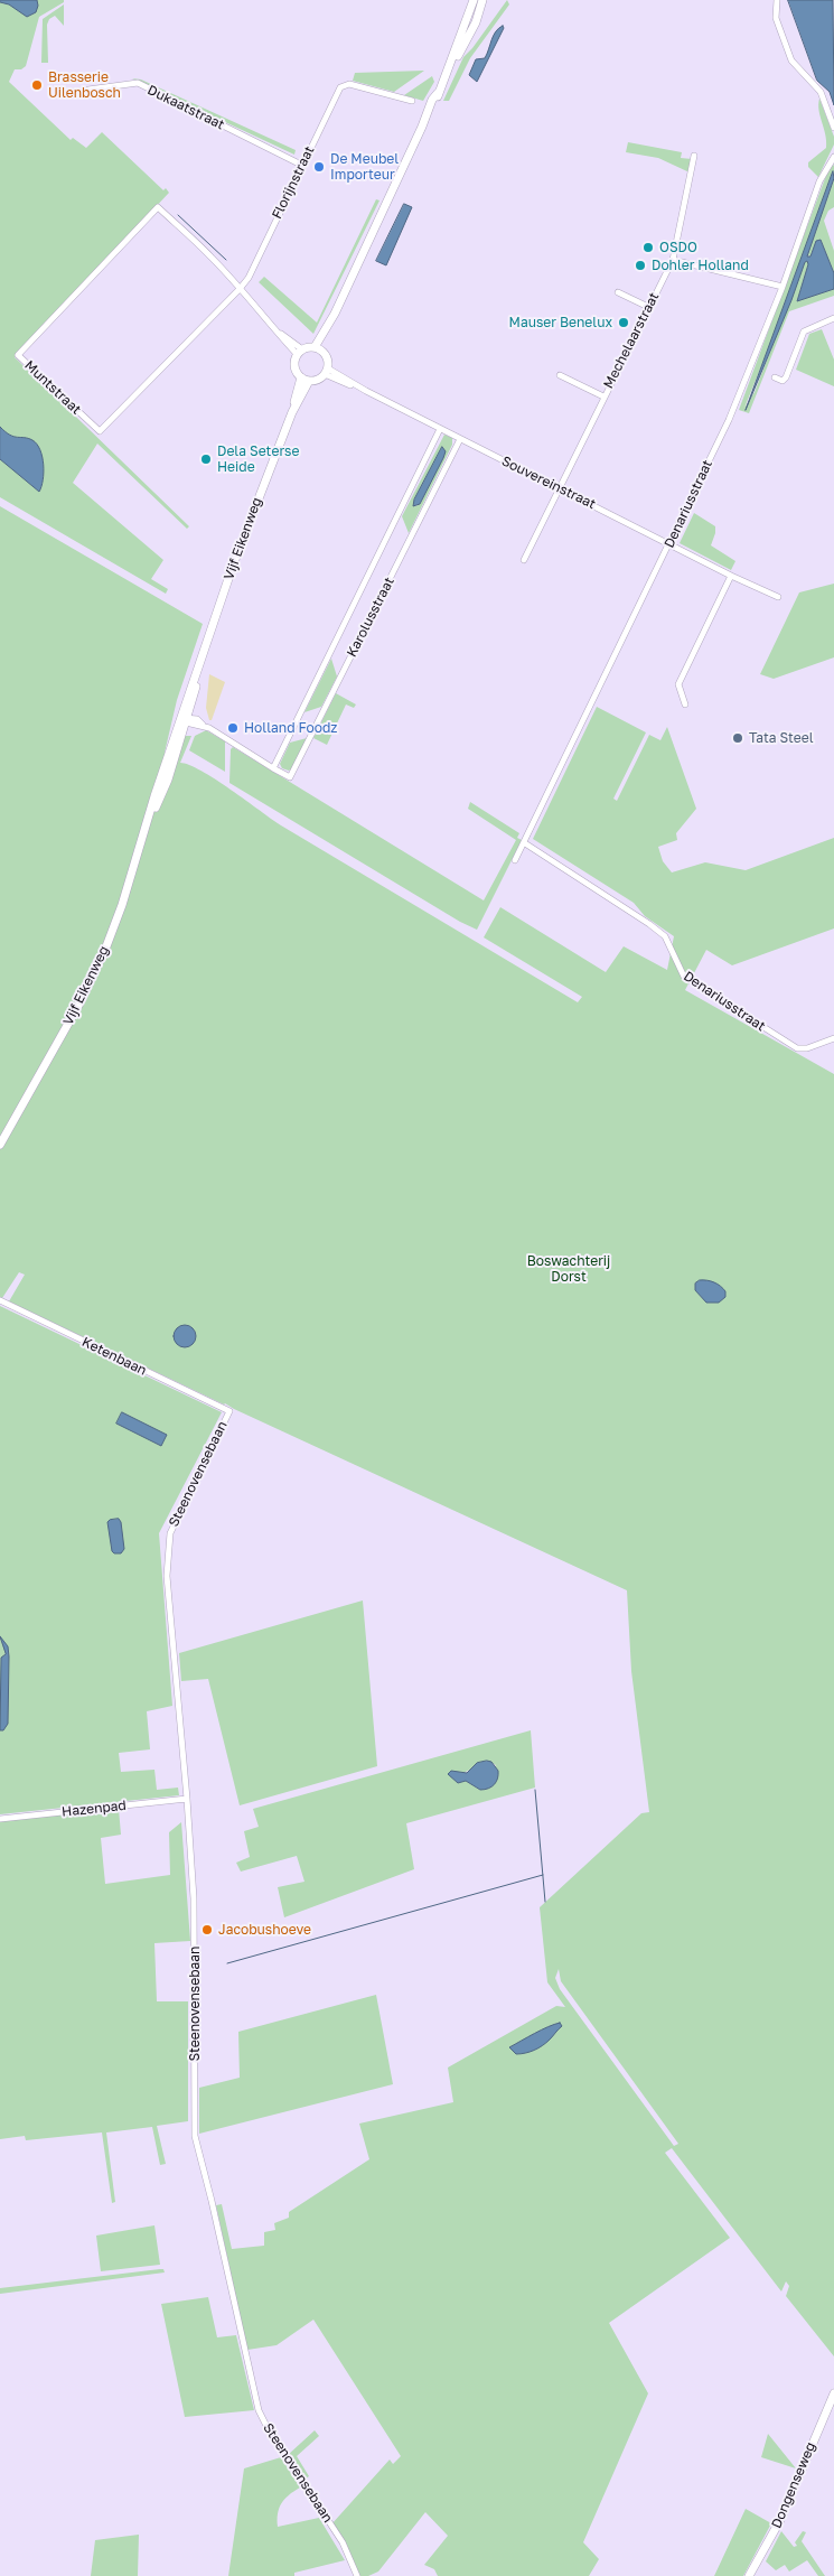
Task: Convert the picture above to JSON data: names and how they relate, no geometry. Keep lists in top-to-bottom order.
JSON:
{
  "streets": {
    "main road": ["Vijf Eikenweg", "Dongenseweg"],
    "street": [
      "Dukaatstraat",
      "Florijnstraat",
      "Mechelaarstraat",
      "Muntstraat",
      "Souvereinstraat",
      "Denariusstraat",
      "Karolusstraat",
      "Ketenbaan",
      "Steenovensebaan",
      "Hazenpad"
    ]
  },
  "crossings": [
    ["Dukaatstraat", "Florijnstraat"],
    ["Florijnstraat", "Muntstraat"],
    ["Mechelaarstraat", "Souvereinstraat"],
    ["Souvereinstraat", "Denariusstraat"],
    ["Souvereinstraat", "Vijf Eikenweg"],
    ["Souvereinstraat", "Karolusstraat"],
    ["Vijf Eikenweg", "Karolusstraat"],
    ["Ketenbaan", "Steenovensebaan"],
    ["Steenovensebaan", "Hazenpad"]
  ],
  "parks": ["Boswachterij Dorst"],
  "places": [
    "Brasserie Uilenbosch",
    "De Meubel Importeur",
    "OSDO",
    "Dohler Holland",
    "Mauser Benelux",
    "Dela Seterse Heide",
    "Holland Foodz",
    "Tata Steel",
    "Jacobushoeve"
  ]
}
